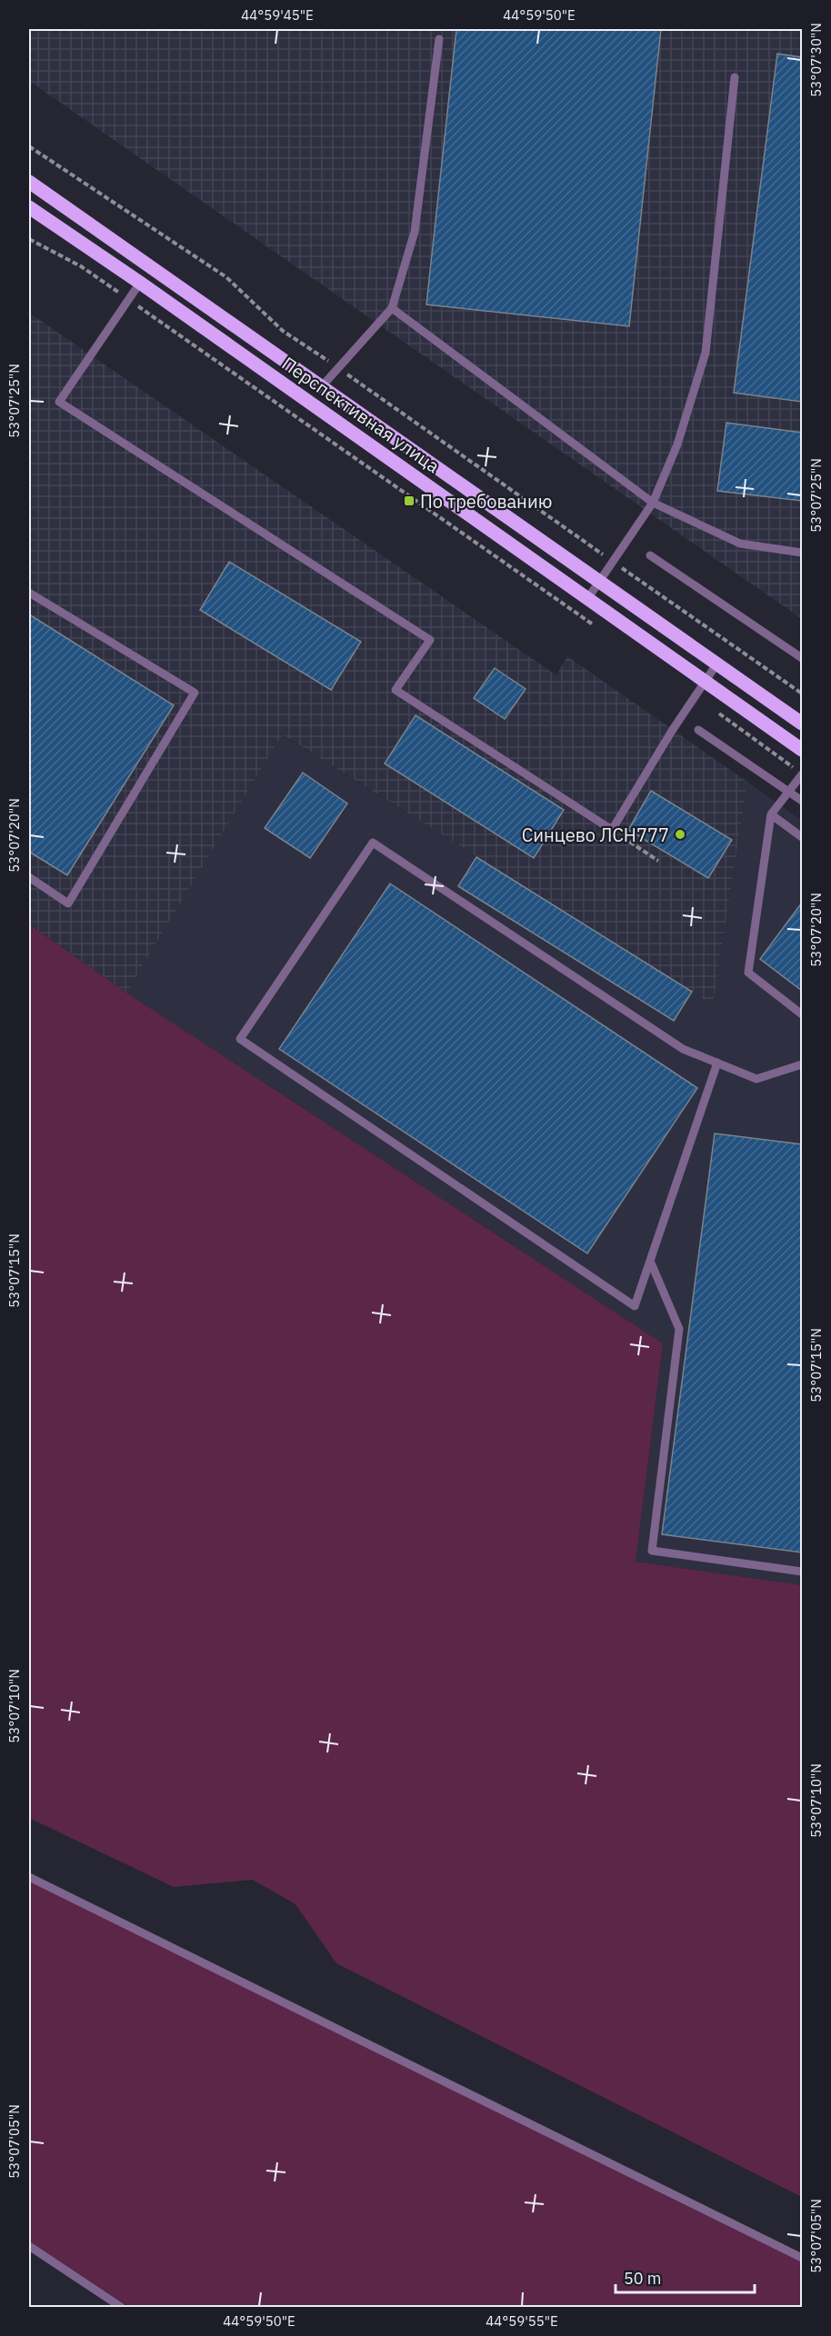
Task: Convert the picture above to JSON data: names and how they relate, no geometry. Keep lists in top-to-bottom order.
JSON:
{
  "streets": {
    "main road": ["Перспективная улица"]
  },
  "places": {
    "transit": ["По требованию"],
    "other": ["Синцево ЛСН777"]
  },
  "scale_bar": "50 m",
  "coordinates": [
    "44°59'45\"E",
    "44°59'50\"E",
    "53°07'30\"N",
    "53°07'25\"N",
    "53°07'20\"N",
    "53°07'15\"N",
    "53°07'10\"N",
    "53°07'05\"N",
    "44°59'55\"E"
  ]
}
